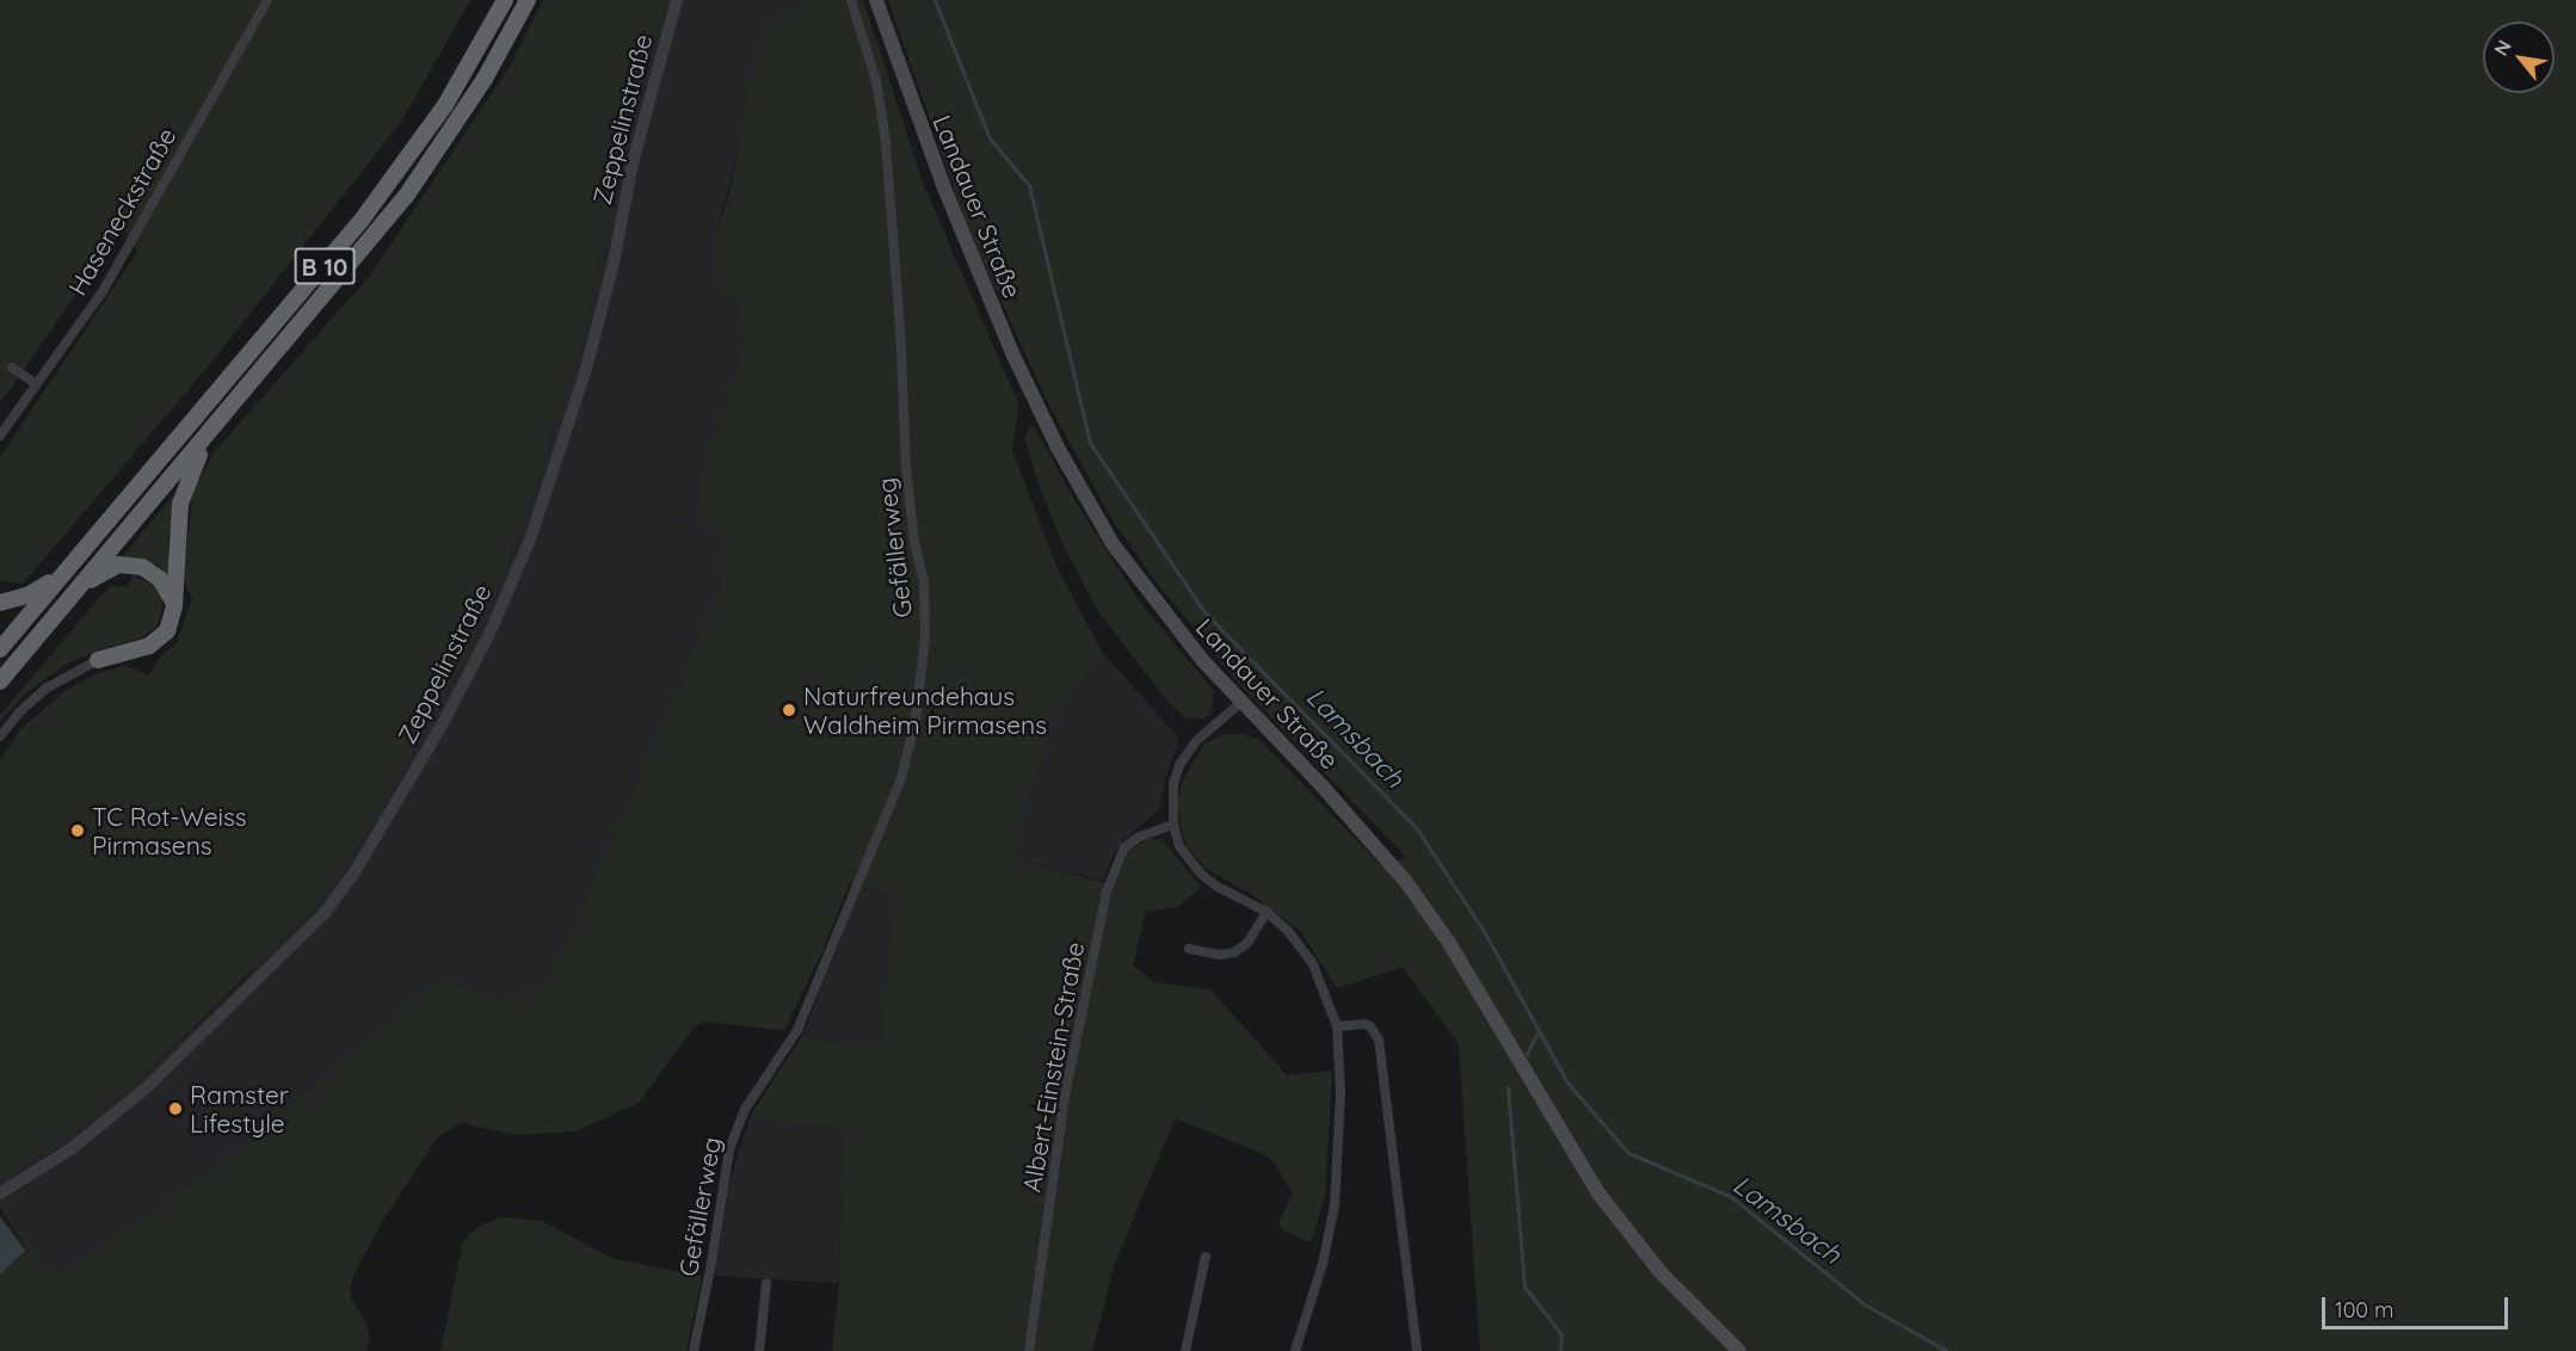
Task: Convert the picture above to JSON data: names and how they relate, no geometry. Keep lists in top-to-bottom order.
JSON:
{
  "streets": {
    "highway": ["B 10"],
    "main road": ["Landauer Straße"],
    "street": [
      "Zeppelinstraße",
      "Haseneckstraße",
      "Gefällerweg",
      "Albert-Einstein-Straße"
    ]
  },
  "water": ["Lamsbach"],
  "places": ["Naturfreundehaus Waldheim Pirmasens", "TC Rot-Weiss Pirmasens", "Ramster Lifestyle"],
  "scale_bar": "100 m",
  "north": "top left"
}
